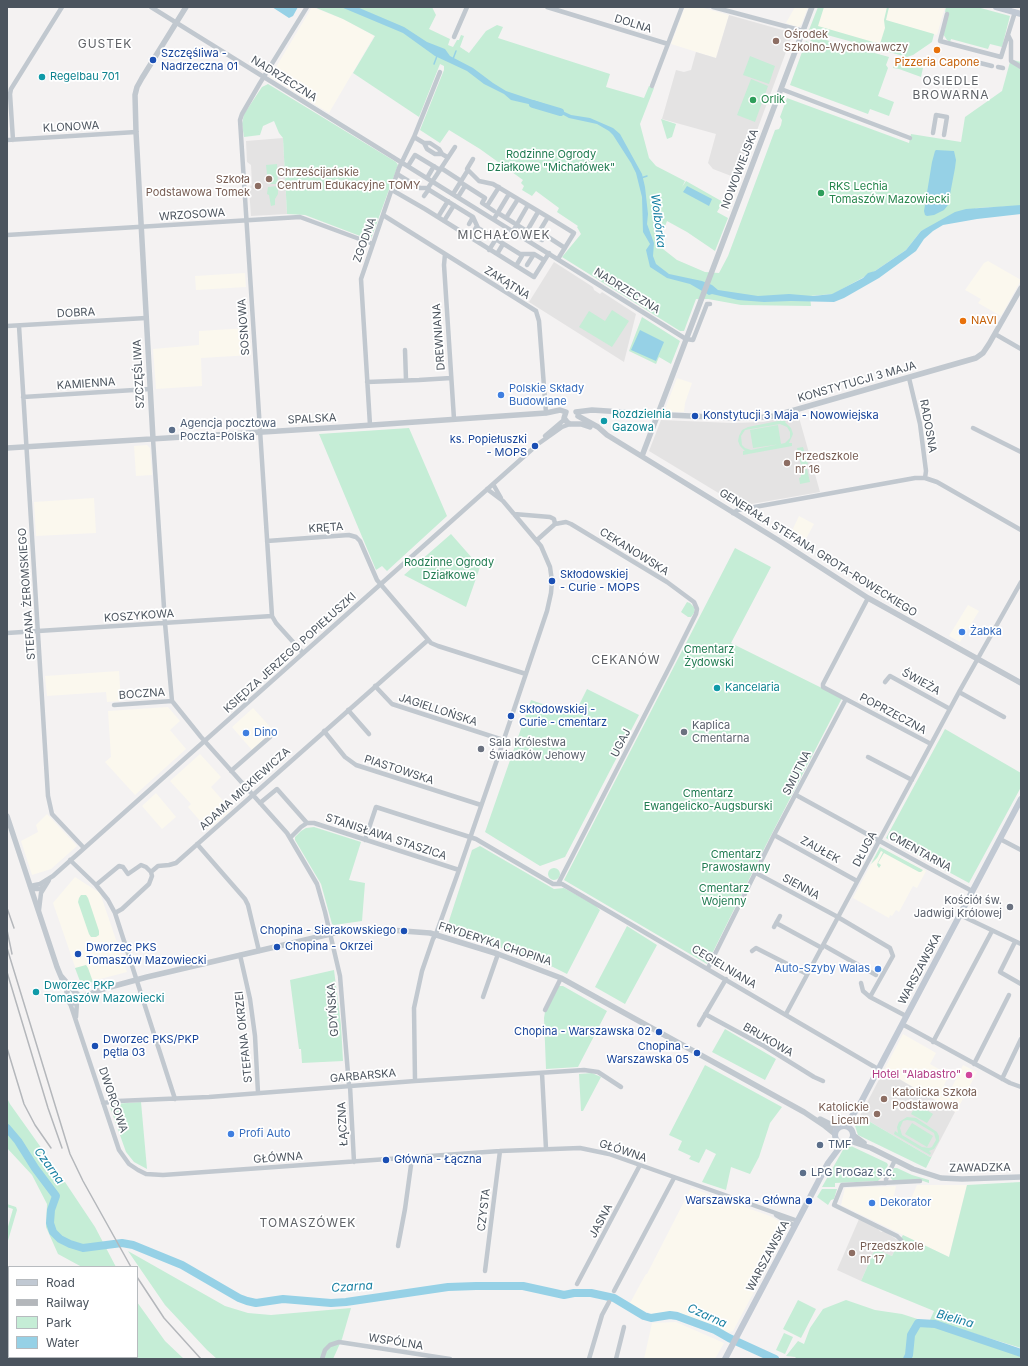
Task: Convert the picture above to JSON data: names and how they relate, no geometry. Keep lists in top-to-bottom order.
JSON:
{
  "streets": {
    "main road": ["WARSZAWSKA"],
    "street": [
      "DOLNA",
      "NADRZECZNA",
      "KLONOWA",
      "NOWOWIEJSKA",
      "WRZOSOWA",
      "ZGODNA",
      "ZAKĄTNA",
      "DOBRA",
      "SOSNOWA",
      "DREWNIANA",
      "SZCZĘŚLIWA",
      "KONSTYTUCJI 3 MAJA",
      "KAMIENNA",
      "SPALSKA",
      "RADOSNA",
      "KRĘTA",
      "CEKANOWSKA",
      "GENERAŁA STEFANA GROTA-ROWECKIEGO",
      "STEFANA ŻEROMSKIEGO",
      "KOSZYKOWA",
      "KSIĘDZA JERZEGO POPIEŁUSZKI",
      "ŚWIEŻA",
      "BOCZNA",
      "JAGIELLOŃSKA",
      "POPRZECZNA",
      "UGAJ",
      "PIASTOWSKA",
      "SMUTNA",
      "ADAMA MICKIEWICZA",
      "STANISŁAWA STASZICA",
      "DŁUGA",
      "ZAUŁEK",
      "CMENTARNA",
      "SIENNA",
      "FRYDERYKA CHOPINA",
      "CEGIELNIANA",
      "GDYŃSKA",
      "STEFANA OKRZEI",
      "BRUKOWA",
      "GARBARSKA",
      "DWORCOWA",
      "ŁĄCZNA",
      "GŁÓWNA",
      "ZAWADZKA",
      "CZYSTA",
      "JASNA",
      "WSPÓLNA"
    ]
  },
  "crossings": [
    ["NADRZECZNA", "NOWOWIEJSKA"],
    ["NADRZECZNA", "ZGODNA"],
    ["NADRZECZNA", "SOSNOWA"],
    ["NADRZECZNA", "SZCZĘŚLIWA"],
    ["KLONOWA", "SZCZĘŚLIWA"],
    ["NOWOWIEJSKA", "KONSTYTUCJI 3 MAJA"],
    ["NOWOWIEJSKA", "GENERAŁA STEFANA GROTA-ROWECKIEGO"],
    ["WRZOSOWA", "ZGODNA"],
    ["WRZOSOWA", "SOSNOWA"],
    ["WRZOSOWA", "SZCZĘŚLIWA"],
    ["ZGODNA", "ZAKĄTNA"],
    ["ZGODNA", "SPALSKA"],
    ["ZAKĄTNA", "DREWNIANA"],
    ["ZAKĄTNA", "SPALSKA"],
    ["DOBRA", "SZCZĘŚLIWA"],
    ["DOBRA", "STEFANA ŻEROMSKIEGO"],
    ["SOSNOWA", "SPALSKA"],
    ["SOSNOWA", "KRĘTA"],
    ["SOSNOWA", "KOSZYKOWA"],
    ["DREWNIANA", "SPALSKA"],
    ["SZCZĘŚLIWA", "KAMIENNA"],
    ["SZCZĘŚLIWA", "SPALSKA"],
    ["SZCZĘŚLIWA", "KOSZYKOWA"],
    ["SZCZĘŚLIWA", "BOCZNA"],
    ["KONSTYTUCJI 3 MAJA", "RADOSNA"],
    ["KAMIENNA", "STEFANA ŻEROMSKIEGO"],
    ["SPALSKA", "GENERAŁA STEFANA GROTA-ROWECKIEGO"],
    ["SPALSKA", "STEFANA ŻEROMSKIEGO"],
    ["SPALSKA", "KSIĘDZA JERZEGO POPIEŁUSZKI"],
    ["KRĘTA", "KSIĘDZA JERZEGO POPIEŁUSZKI"],
    ["CEKANOWSKA", "UGAJ"],
    ["GENERAŁA STEFANA GROTA-ROWECKIEGO", "KSIĘDZA JERZEGO POPIEŁUSZKI"],
    ["GENERAŁA STEFANA GROTA-ROWECKIEGO", "DŁUGA"],
    ["STEFANA ŻEROMSKIEGO", "KOSZYKOWA"],
    ["STEFANA ŻEROMSKIEGO", "KSIĘDZA JERZEGO POPIEŁUSZKI"],
    ["KSIĘDZA JERZEGO POPIEŁUSZKI", "GDYŃSKA"],
    ["ŚWIEŻA", "DŁUGA"],
    ["JAGIELLOŃSKA", "ADAMA MICKIEWICZA"],
    ["POPRZECZNA", "SMUTNA"],
    ["POPRZECZNA", "DŁUGA"],
    ["UGAJ", "CEGIELNIANA"],
    ["PIASTOWSKA", "ADAMA MICKIEWICZA"],
    ["SMUTNA", "ZAUŁEK"],
    ["SMUTNA", "CMENTARNA"],
    ["SMUTNA", "SIENNA"],
    ["SMUTNA", "CEGIELNIANA"],
    ["ADAMA MICKIEWICZA", "GDYŃSKA"],
    ["STANISŁAWA STASZICA", "CEGIELNIANA"],
    ["DŁUGA", "ZAUŁEK"],
    ["DŁUGA", "CMENTARNA"],
    ["DŁUGA", "SIENNA"],
    ["DŁUGA", "CEGIELNIANA"],
    ["CMENTARNA", "WARSZAWSKA"],
    ["FRYDERYKA CHOPINA", "WARSZAWSKA"],
    ["FRYDERYKA CHOPINA", "GDYŃSKA"],
    ["FRYDERYKA CHOPINA", "STEFANA OKRZEI"],
    ["FRYDERYKA CHOPINA", "DWORCOWA"],
    ["FRYDERYKA CHOPINA", "ZAWADZKA"],
    ["CEGIELNIANA", "WARSZAWSKA"],
    ["WARSZAWSKA", "GŁÓWNA"],
    ["WARSZAWSKA", "ZAWADZKA"],
    ["GDYŃSKA", "GARBARSKA"],
    ["GDYŃSKA", "ŁĄCZNA"],
    ["STEFANA OKRZEI", "GARBARSKA"],
    ["GARBARSKA", "DWORCOWA"],
    ["GARBARSKA", "ŁĄCZNA"],
    ["DWORCOWA", "GŁÓWNA"],
    ["ŁĄCZNA", "GŁÓWNA"],
    ["GŁÓWNA", "CZYSTA"],
    ["GŁÓWNA", "JASNA"]
  ],
  "districts": [
    "GUSTEK",
    "OSIEDLE BROWARNA",
    "MICHAŁOWEK",
    "CEKANÓW",
    "TOMASZÓWEK"
  ],
  "water": ["Wolbórka", "Czarna", "Bielina"],
  "parks": [
    "Rodzinne Ogrody Działkowe \"Michałówek\"",
    "Rodzinne Ogrody Działkowe",
    "Cmentarz Żydowski",
    "Cmentarz Ewangelicko-Augsburski",
    "Cmentarz Prawosławny",
    "Cmentarz Wojenny"
  ],
  "places": [
    "Ośrodek Szkolno-Wychowawczy",
    "Pizzeria Capone",
    "Szczęśliwa - Nadrzeczna 01",
    "Regelbau 701",
    "Orlik",
    "Chrześcijańskie Centrum Edukacyjne TOMY",
    "Szkoła Podstawowa Tomek",
    "RKS Lechia Tomaszów Mazowiecki",
    "NAVI",
    "Polskie Składy Budowlane",
    "Konstytucji 3 Maja - Nowowiejska",
    "Rozdzielnia Gazowa",
    "Agencja pocztowa Poczta-Polska",
    "ks. Popiełuszki - MOPS",
    "Przedszkole nr 16",
    "Skłodowskiej - Curie - MOPS",
    "Żabka",
    "Kancelaria",
    "Skłodowskiej - Curie - cmentarz",
    "Kaplica Cmentarna",
    "Dino",
    "Sala Królestwa Świadków Jehowy",
    "Kościół św. Jadwigi Królowej",
    "Chopina - Sierakowskiego",
    "Chopina - Okrzei",
    "Dworzec PKS Tomaszów Mazowiecki",
    "Auto-Szyby Walas",
    "Dworzec PKP Tomaszów Mazowiecki",
    "Chopina - Warszawska 02",
    "Dworzec PKS/PKP pętla 03",
    "Chopina - Warszawska 05",
    "Hotel \"Alabastro\"",
    "Katolicka Szkoła Podstawowa",
    "Katolickie Liceum",
    "Profi Auto",
    "TMF",
    "Główna - Łączna",
    "LPG ProGaz s.c.",
    "Warszawska - Główna",
    "Dekorator",
    "Przedszkole nr 17"
  ],
  "legend": [
    "Road",
    "Railway",
    "Park",
    "Water"
  ]
}
